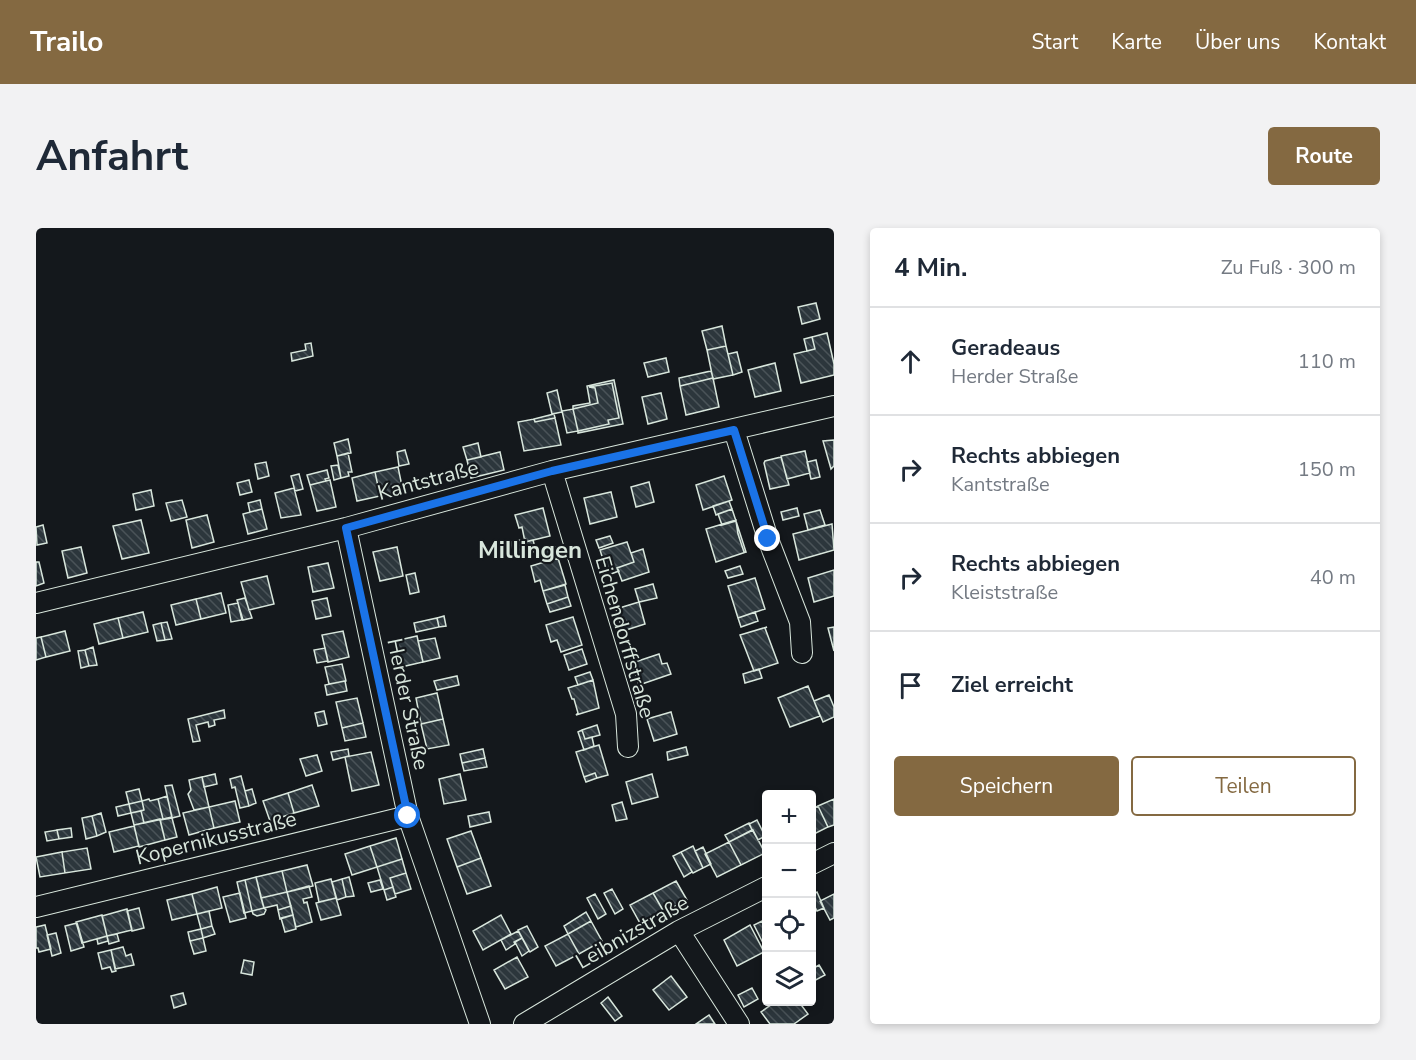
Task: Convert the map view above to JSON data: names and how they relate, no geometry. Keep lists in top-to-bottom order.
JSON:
{
  "streets": {
    "street": [
      "Kantstraße",
      "Eichendorffstraße",
      "Herder Straße",
      "Kopernikusstraße",
      "Leibnizstraße"
    ]
  },
  "crossings": [
    ["Kantstraße", "Eichendorffstraße"],
    ["Kantstraße", "Herder Straße"],
    ["Herder Straße", "Kopernikusstraße"]
  ],
  "districts": ["Millingen"],
  "page": {
    "header": "Trailo",
    "nav": [
      "Start",
      "Karte",
      "Über uns",
      "Kontakt"
    ],
    "buttons": [
      "Route",
      ["Speichern", "Teilen"]
    ],
    "title": "Anfahrt",
    "heading": ["4 Min.", "Zu Fuß · 300 m"],
    "list": [
      ["Geradeaus", "Herder Straße", "110 m"],
      ["Rechts abbiegen", "Kantstraße", "150 m"],
      ["Rechts abbiegen", "Kleiststraße", "40 m"],
      "Ziel erreicht"
    ],
    "map_buttons": ["+", "−"]
  }
}
